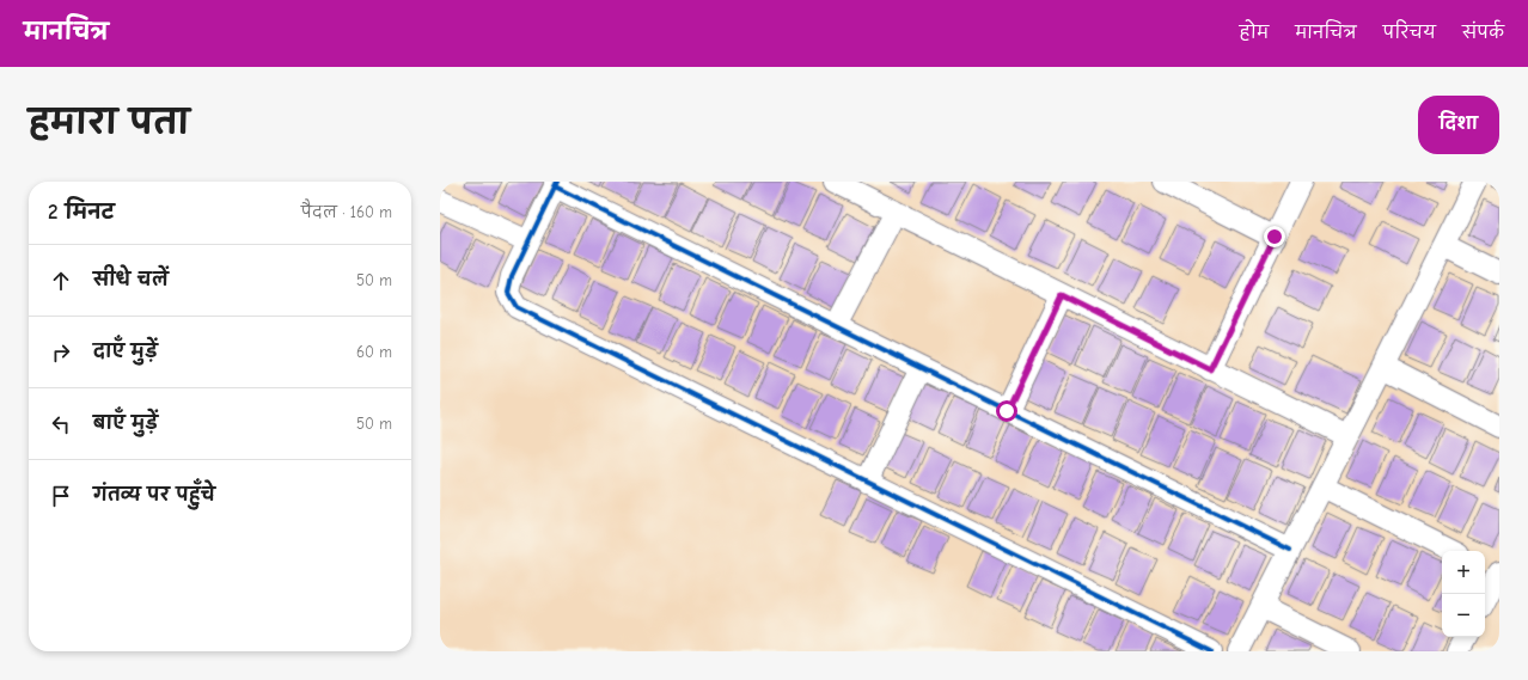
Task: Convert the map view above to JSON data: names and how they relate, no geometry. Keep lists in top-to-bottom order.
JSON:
{
  "page": {
    "header": "मानचित्र",
    "nav": [
      "होम",
      "मानचित्र",
      "परिचय",
      "संपर्क"
    ],
    "title": "हमारा पता",
    "buttons": "दिशा",
    "heading": ["2 मिनट", "पैदल · 160 m"],
    "list": [
      ["सीधे चलें", "50 m"],
      ["दाएँ मुड़ें", "60 m"],
      ["बाएँ मुड़ें", "50 m"],
      "गंतव्य पर पहुँचे"
    ],
    "map_buttons": ["+", "−"]
  }
}
